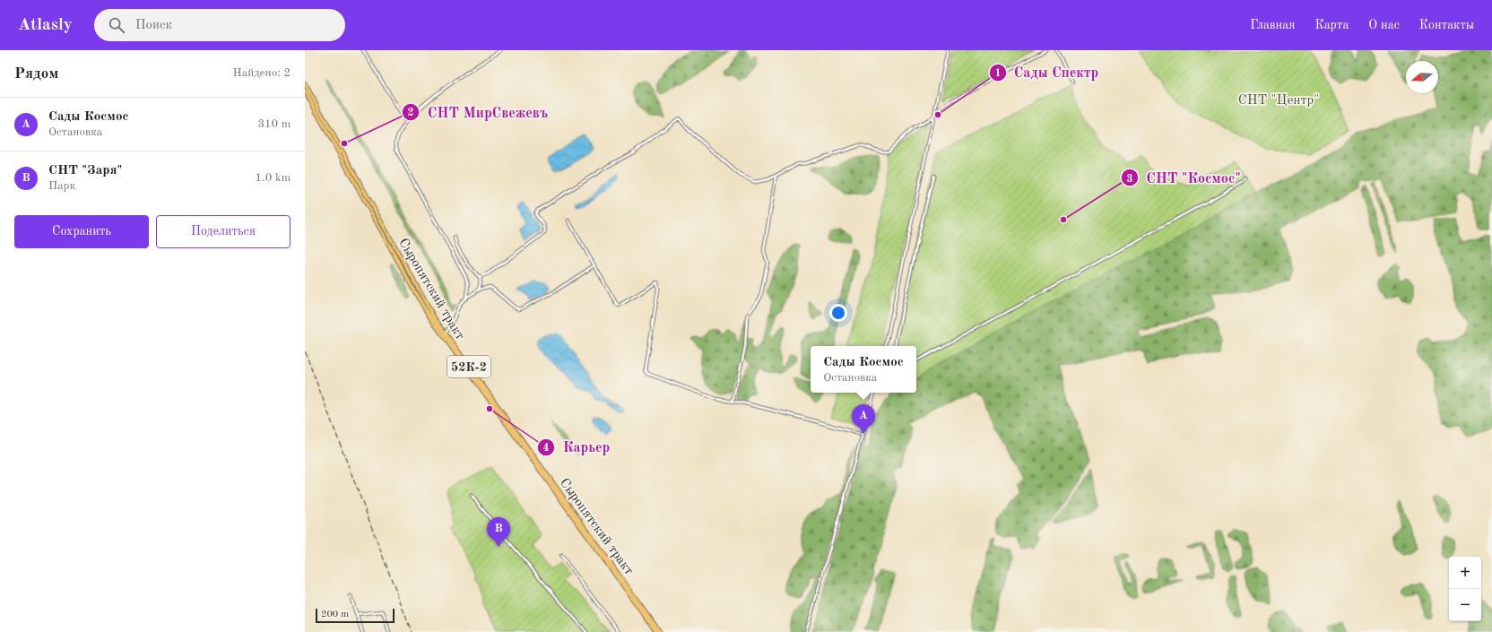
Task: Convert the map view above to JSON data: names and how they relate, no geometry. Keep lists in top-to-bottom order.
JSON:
{
  "streets": {
    "main road": ["Сыропятский тракт", "52К-2"]
  },
  "parks": ["СНТ \"Центр\""],
  "places": [
    "Сады Спектр",
    "СНТ МирСвежевъ",
    "СНТ \"Космос\"",
    "Карьер"
  ],
  "scale_bar": "200 m",
  "north": "left",
  "page": {
    "header": "Atlasly",
    "search": "Поиск",
    "nav": [
      "Главная",
      "Карта",
      "О нас",
      "Контакты"
    ],
    "heading": ["Рядом", "Найдено: 2"],
    "list": [
      {
        "mark": "A",
        "name": "Сады Космос",
        "note": "Остановка",
        "value": "310 m"
      },
      {
        "mark": "B",
        "name": "СНТ \"Заря\"",
        "note": "Парк",
        "value": "1.0 km"
      }
    ],
    "buttons": ["Сохранить", "Поделиться"],
    "popup": ["Сады Космос", "Остановка"],
    "pins": ["A", "B"],
    "map_buttons": ["+", "−"],
    "scale": "200 m"
  }
}
